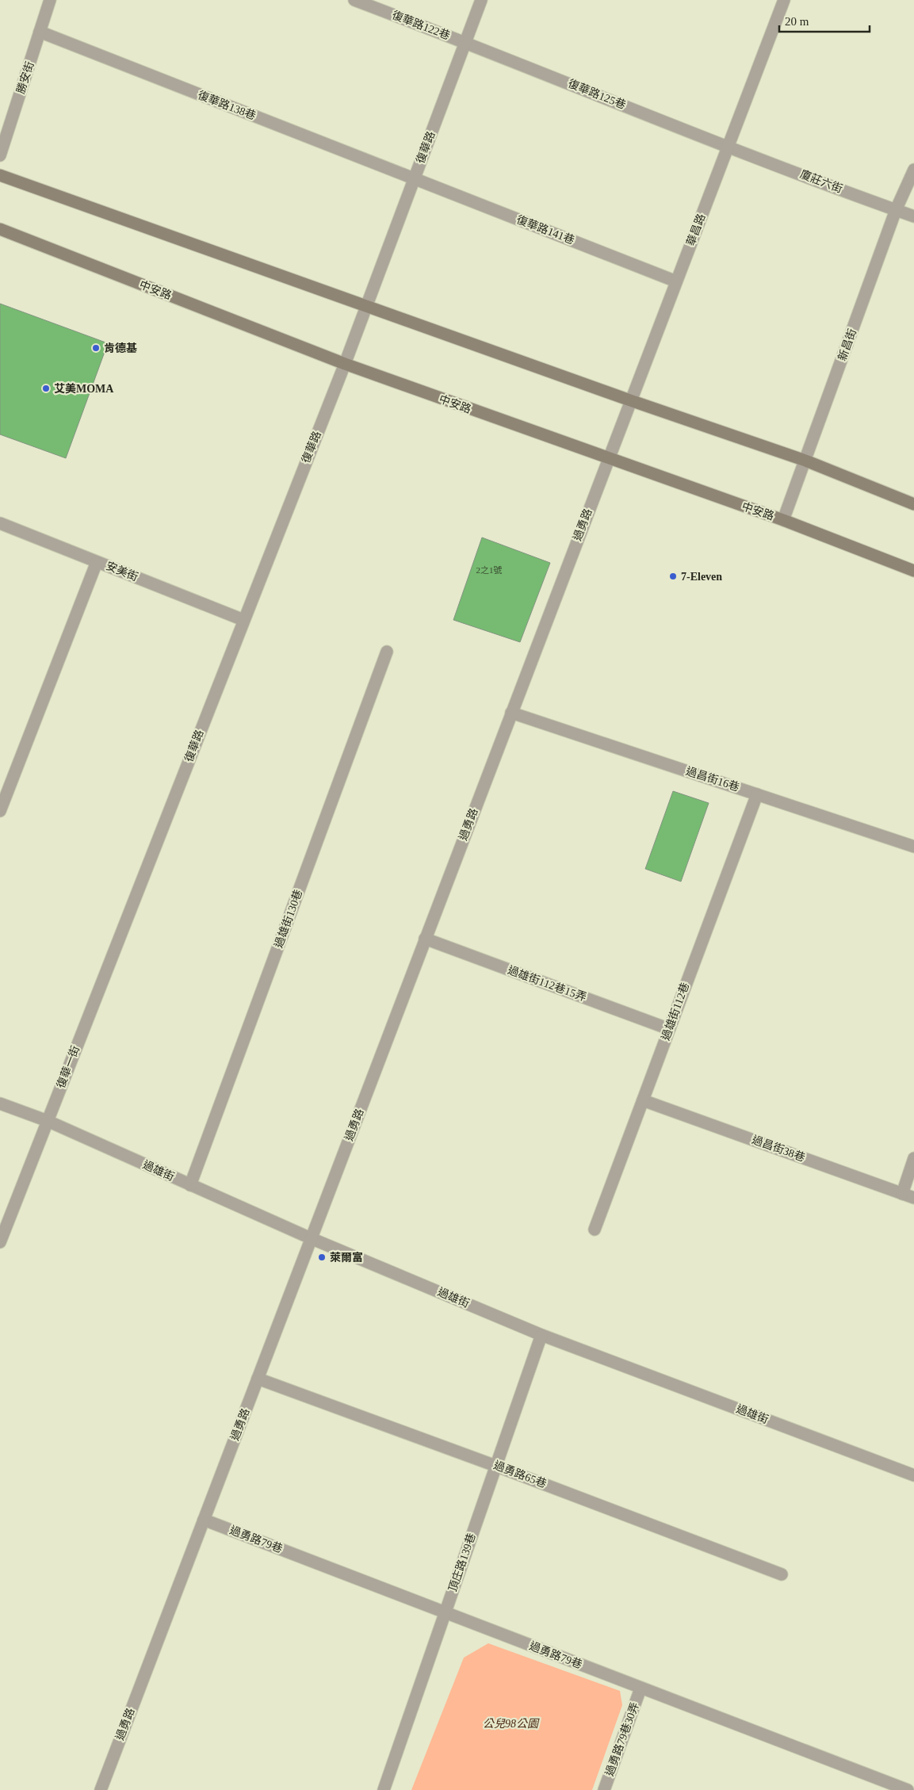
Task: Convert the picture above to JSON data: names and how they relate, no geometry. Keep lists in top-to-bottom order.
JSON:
{
  "streets": {
    "street": [
      "復華路122巷",
      "勝安街",
      "復華路125巷",
      "復華路138巷",
      "復華路",
      "廈莊六街",
      "復華路141巷",
      "華昌路",
      "中安路",
      "新昌街",
      "過勇路",
      "安美街",
      "過昌街16巷",
      "過雄街130巷",
      "過雄街112巷15弄",
      "過雄街112巷",
      "復華一街",
      "過昌街38巷",
      "過雄街",
      "過勇路65巷",
      "過勇路79巷",
      "頂庄路139巷",
      "過勇路79巷30弄"
    ]
  },
  "crossings": [
    ["復華路122巷", "復華路125巷"],
    ["復華路122巷", "復華路"],
    ["勝安街", "復華路138巷"],
    ["復華路125巷", "復華路"],
    ["復華路125巷", "廈莊六街"],
    ["復華路125巷", "華昌路"],
    ["復華路138巷", "復華路"],
    ["復華路138巷", "復華路141巷"],
    ["復華路", "復華路141巷"],
    ["復華路", "中安路"],
    ["復華路", "安美街"],
    ["復華路", "復華一街"],
    ["廈莊六街", "華昌路"],
    ["廈莊六街", "新昌街"],
    ["復華路141巷", "華昌路"],
    ["華昌路", "中安路"],
    ["華昌路", "過勇路"],
    ["中安路", "新昌街"],
    ["中安路", "過勇路"],
    ["過勇路", "過昌街16巷"],
    ["過勇路", "過雄街112巷15弄"],
    ["過勇路", "過雄街"],
    ["過勇路", "過勇路65巷"],
    ["過勇路", "過勇路79巷"],
    ["過昌街16巷", "過雄街112巷"],
    ["過雄街130巷", "過雄街"],
    ["過雄街112巷15弄", "過雄街112巷"],
    ["過雄街112巷", "過昌街38巷"],
    ["復華一街", "過雄街"],
    ["過雄街", "頂庄路139巷"],
    ["過勇路65巷", "頂庄路139巷"],
    ["過勇路79巷", "頂庄路139巷"],
    ["過勇路79巷", "過勇路79巷30弄"]
  ],
  "parks": ["公兒98公園"],
  "places": [
    "肯德基",
    "艾美MOMA",
    "7-Eleven",
    "萊爾富"
  ],
  "house_numbers": ["2之1號"],
  "scale_bar": "20 m"
}
